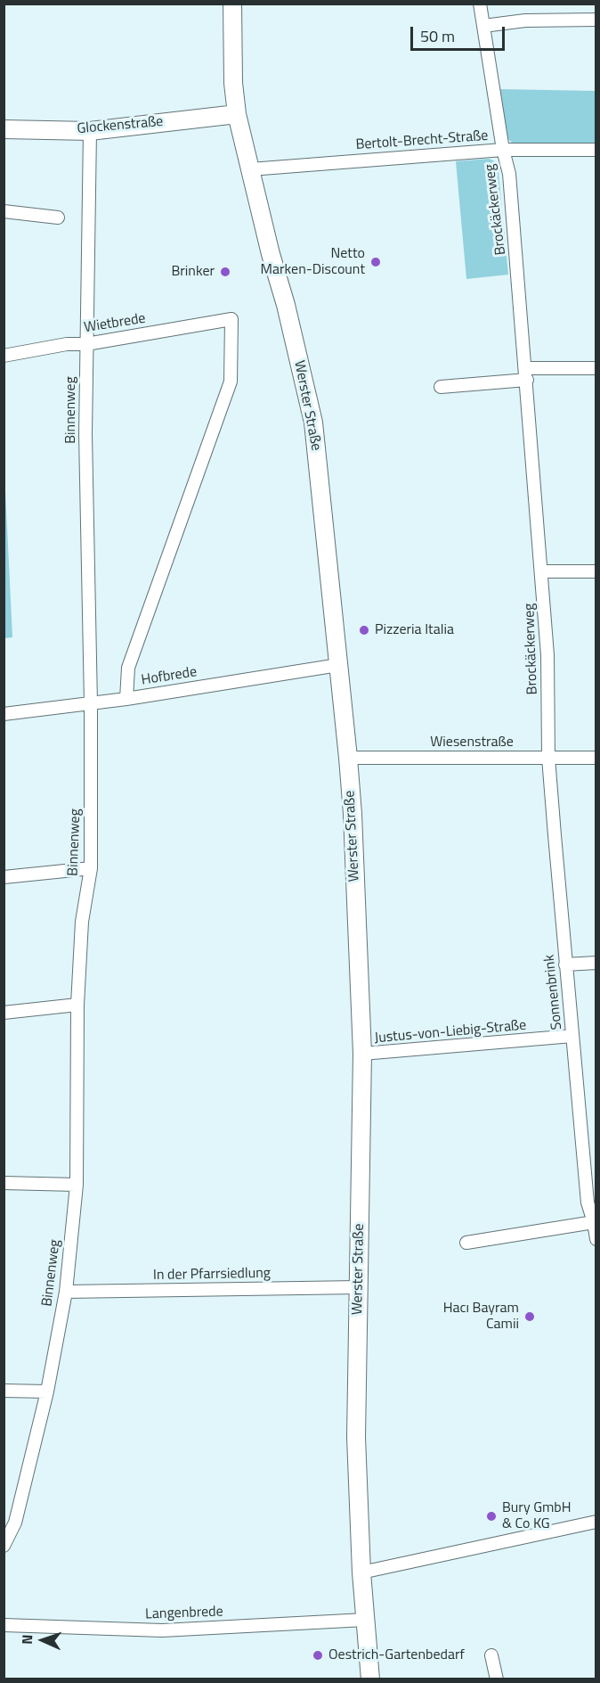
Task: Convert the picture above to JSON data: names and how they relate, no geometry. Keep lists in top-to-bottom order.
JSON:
{
  "streets": {
    "main road": ["Glockenstraße", "Werster Straße"],
    "street": [
      "Bertolt-Brecht-Straße",
      "Brockäckerweg",
      "Wietbrede",
      "Binnenweg",
      "Hofbrede",
      "Wiesenstraße",
      "Sonnenbrink",
      "Justus-von-Liebig-Straße",
      "In der Pfarrsiedlung",
      "Langenbrede"
    ]
  },
  "crossings": [
    ["Glockenstraße", "Werster Straße"],
    ["Glockenstraße", "Binnenweg"],
    ["Bertolt-Brecht-Straße", "Brockäckerweg"],
    ["Bertolt-Brecht-Straße", "Werster Straße"],
    ["Brockäckerweg", "Wiesenstraße"],
    ["Brockäckerweg", "Sonnenbrink"],
    ["Wietbrede", "Binnenweg"],
    ["Wietbrede", "Hofbrede"],
    ["Werster Straße", "Hofbrede"],
    ["Werster Straße", "Wiesenstraße"],
    ["Werster Straße", "Justus-von-Liebig-Straße"],
    ["Werster Straße", "In der Pfarrsiedlung"],
    ["Werster Straße", "Langenbrede"],
    ["Binnenweg", "Hofbrede"],
    ["Binnenweg", "In der Pfarrsiedlung"],
    ["Wiesenstraße", "Sonnenbrink"],
    ["Sonnenbrink", "Justus-von-Liebig-Straße"]
  ],
  "places": [
    "Netto Marken-Discount",
    "Brinker",
    "Pizzeria Italia",
    "Hacı Bayram Camii",
    "Bury GmbH & Co KG",
    "Oestrich-Gartenbedarf"
  ],
  "scale_bar": "50 m",
  "north": "left"
}
